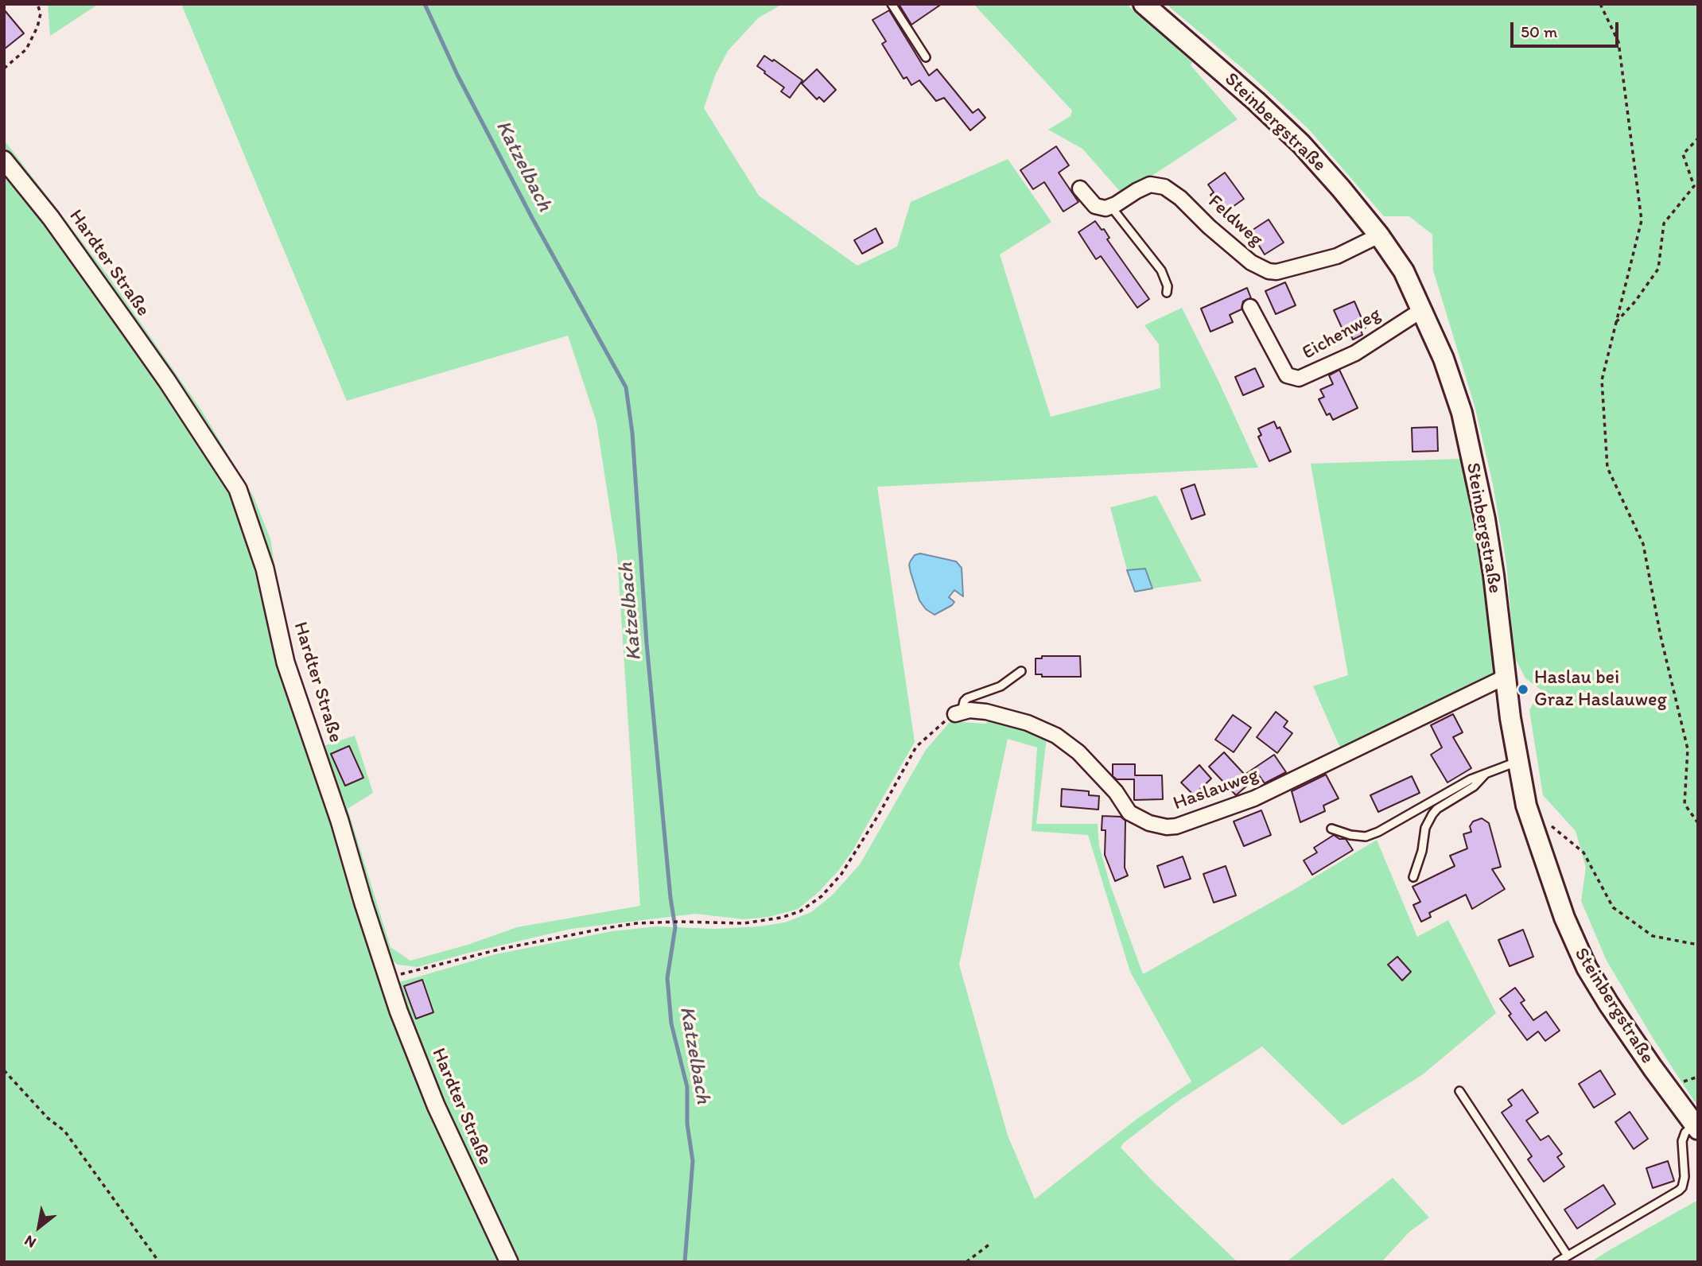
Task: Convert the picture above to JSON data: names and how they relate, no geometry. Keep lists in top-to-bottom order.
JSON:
{
  "streets": {
    "main road": ["Steinbergstraße"],
    "street": [
      "Feldweg",
      "Hardter Straße",
      "Eichenweg",
      "Haslauweg"
    ]
  },
  "crossings": [
    ["Steinbergstraße", "Feldweg"],
    ["Steinbergstraße", "Eichenweg"],
    ["Steinbergstraße", "Haslauweg"]
  ],
  "water": ["Katzelbach"],
  "places": ["Haslau bei Graz Haslauweg"],
  "scale_bar": "50 m",
  "north": "bottom left"
}
